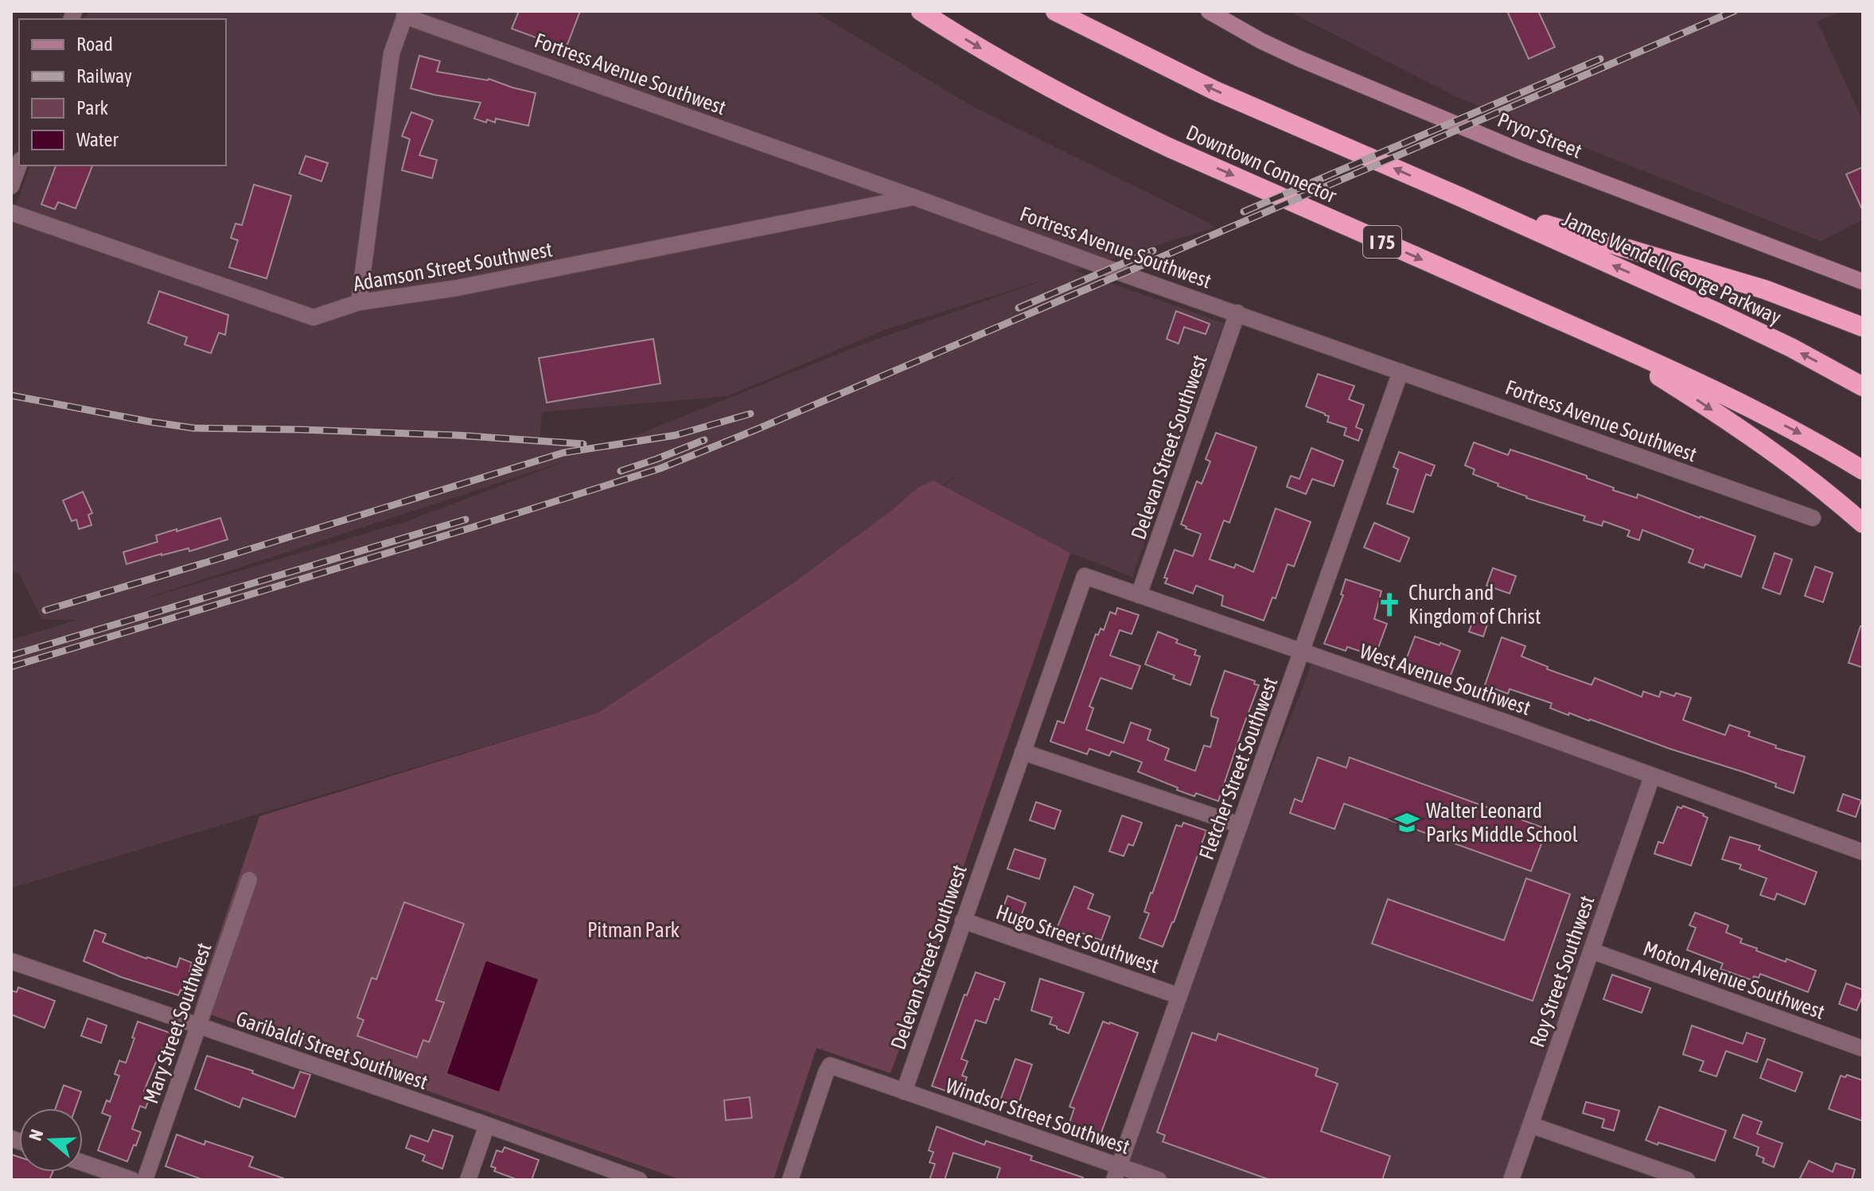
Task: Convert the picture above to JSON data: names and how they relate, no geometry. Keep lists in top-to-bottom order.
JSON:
{
  "streets": {
    "highway": ["Downtown Connector", "I 75", "James Wendell George Parkway"],
    "main road": ["Pryor Street"],
    "street": [
      "Fortress Avenue Southwest",
      "Adamson Street Southwest",
      "Delevan Street Southwest",
      "West Avenue Southwest",
      "Fletcher Street Southwest",
      "Hugo Street Southwest",
      "Roy Street Southwest",
      "Moton Avenue Southwest",
      "Mary Street Southwest",
      "Garibaldi Street Southwest",
      "Windsor Street Southwest"
    ]
  },
  "crossings": [
    ["Fortress Avenue Southwest", "Adamson Street Southwest"],
    ["Fortress Avenue Southwest", "Delevan Street Southwest"],
    ["Fortress Avenue Southwest", "Fletcher Street Southwest"],
    ["Downtown Connector", "I 75"],
    ["Delevan Street Southwest", "West Avenue Southwest"],
    ["Delevan Street Southwest", "Hugo Street Southwest"],
    ["Delevan Street Southwest", "Windsor Street Southwest"],
    ["West Avenue Southwest", "Fletcher Street Southwest"],
    ["West Avenue Southwest", "Roy Street Southwest"],
    ["Fletcher Street Southwest", "Hugo Street Southwest"],
    ["Fletcher Street Southwest", "Windsor Street Southwest"],
    ["Roy Street Southwest", "Moton Avenue Southwest"],
    ["Mary Street Southwest", "Garibaldi Street Southwest"]
  ],
  "parks": ["Pitman Park"],
  "places": {
    "church": ["Church and Kingdom of Christ"],
    "school or university": ["Walter Leonard Parks Middle School"]
  },
  "legend": [
    "Road",
    "Railway",
    "Park",
    "Water"
  ],
  "north": "left"
}
